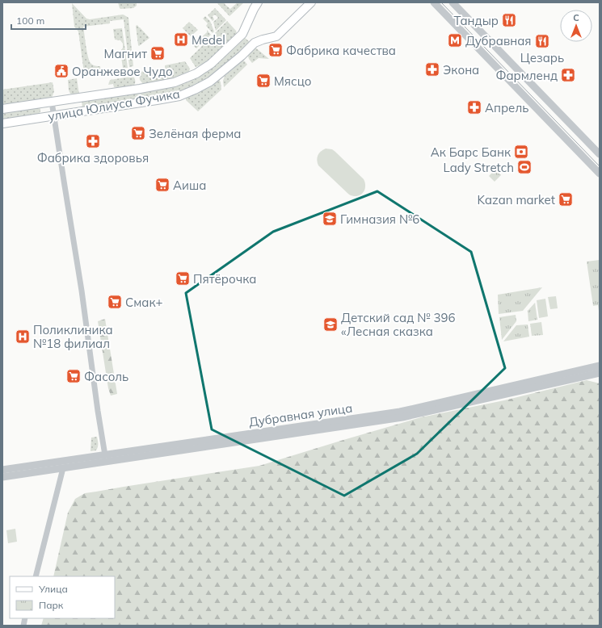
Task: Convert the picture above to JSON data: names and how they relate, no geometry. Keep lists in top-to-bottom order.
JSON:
{
  "streets": {
    "main road": ["улица Юлиуса Фучика"],
    "street": ["Дубравная улица"]
  },
  "places": {
    "restaurant": ["Тандыр", "Цезарь"],
    "hospital": ["Medel", "Поликлиника №18 филиал"],
    "metro station": ["Дубравная"],
    "supermarket": [
      "Фабрика качества",
      "Магнит",
      "Мясцо",
      "Зелёная ферма",
      "Аиша",
      "Kazan market",
      "Пятёрочка",
      "Смак+",
      "Фасоль"
    ],
    "pharmacy": [
      "Экона",
      "Фармленд",
      "Апрель",
      "Фабрика здоровья"
    ],
    "public building": ["Оранжевое Чудо"],
    "bank": ["Ак Барс Банк"],
    "sports": ["Lady Stretch"],
    "school or university": ["Гимназия №6", "Детский сад № 396 «Лесная сказка"]
  },
  "legend": ["Улица", "Парк"],
  "scale_bar": "100 m",
  "north": "top"
}
